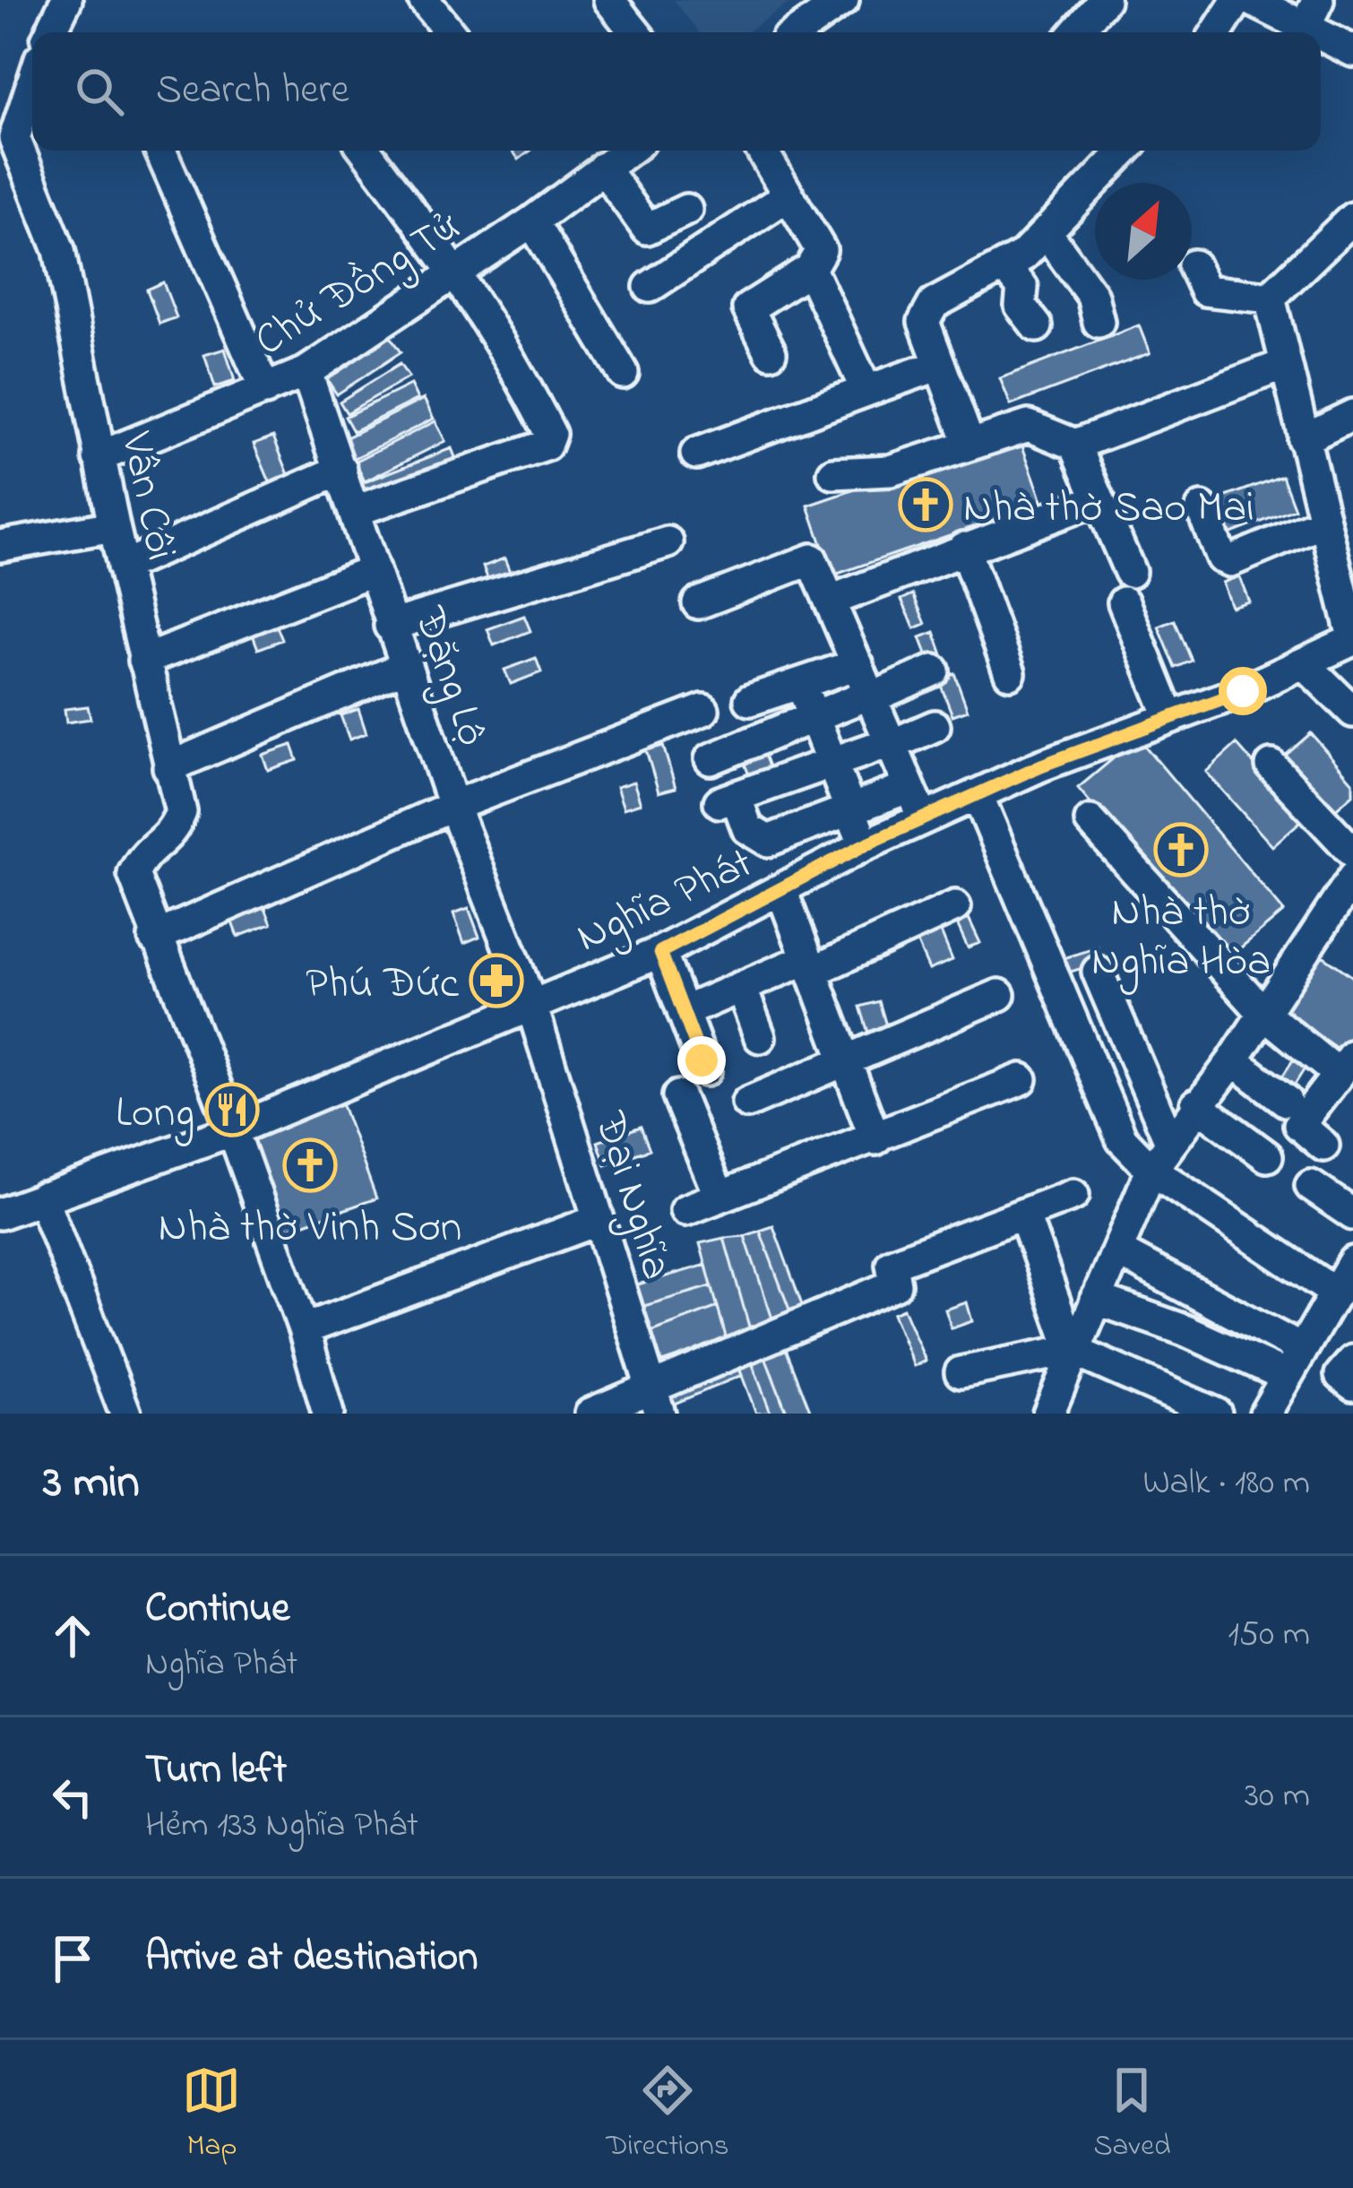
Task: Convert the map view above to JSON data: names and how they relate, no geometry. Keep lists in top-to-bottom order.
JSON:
{
  "streets": {
    "street": [
      "Chử Đồng Tử",
      "Vân Côi",
      "Đặng Lộ",
      "Nghĩa Phát",
      "Đại Nghĩa"
    ]
  },
  "crossings": [
    ["Chử Đồng Tử", "Vân Côi"],
    ["Chử Đồng Tử", "Đặng Lộ"],
    ["Đặng Lộ", "Nghĩa Phát"],
    ["Đặng Lộ", "Đại Nghĩa"],
    ["Nghĩa Phát", "Đại Nghĩa"]
  ],
  "places": {
    "church": ["Nhà thờ Sao Mai", "Nhà thờ Nghĩa Hòa", "Nhà thờ Vinh Sơn"],
    "pharmacy": ["Phú Đức"],
    "restaurant": ["Long"]
  },
  "north": "top right",
  "page": {
    "search": "Search here",
    "heading": ["3 min", "Walk · 180 m"],
    "list": [
      ["Continue", "Nghĩa Phát", "150 m"],
      ["Turn left", "Hẻm 133 Nghĩa Phát", "30 m"],
      "Arrive at destination"
    ],
    "nav": ["Map", "Directions", "Saved"]
  }
}
